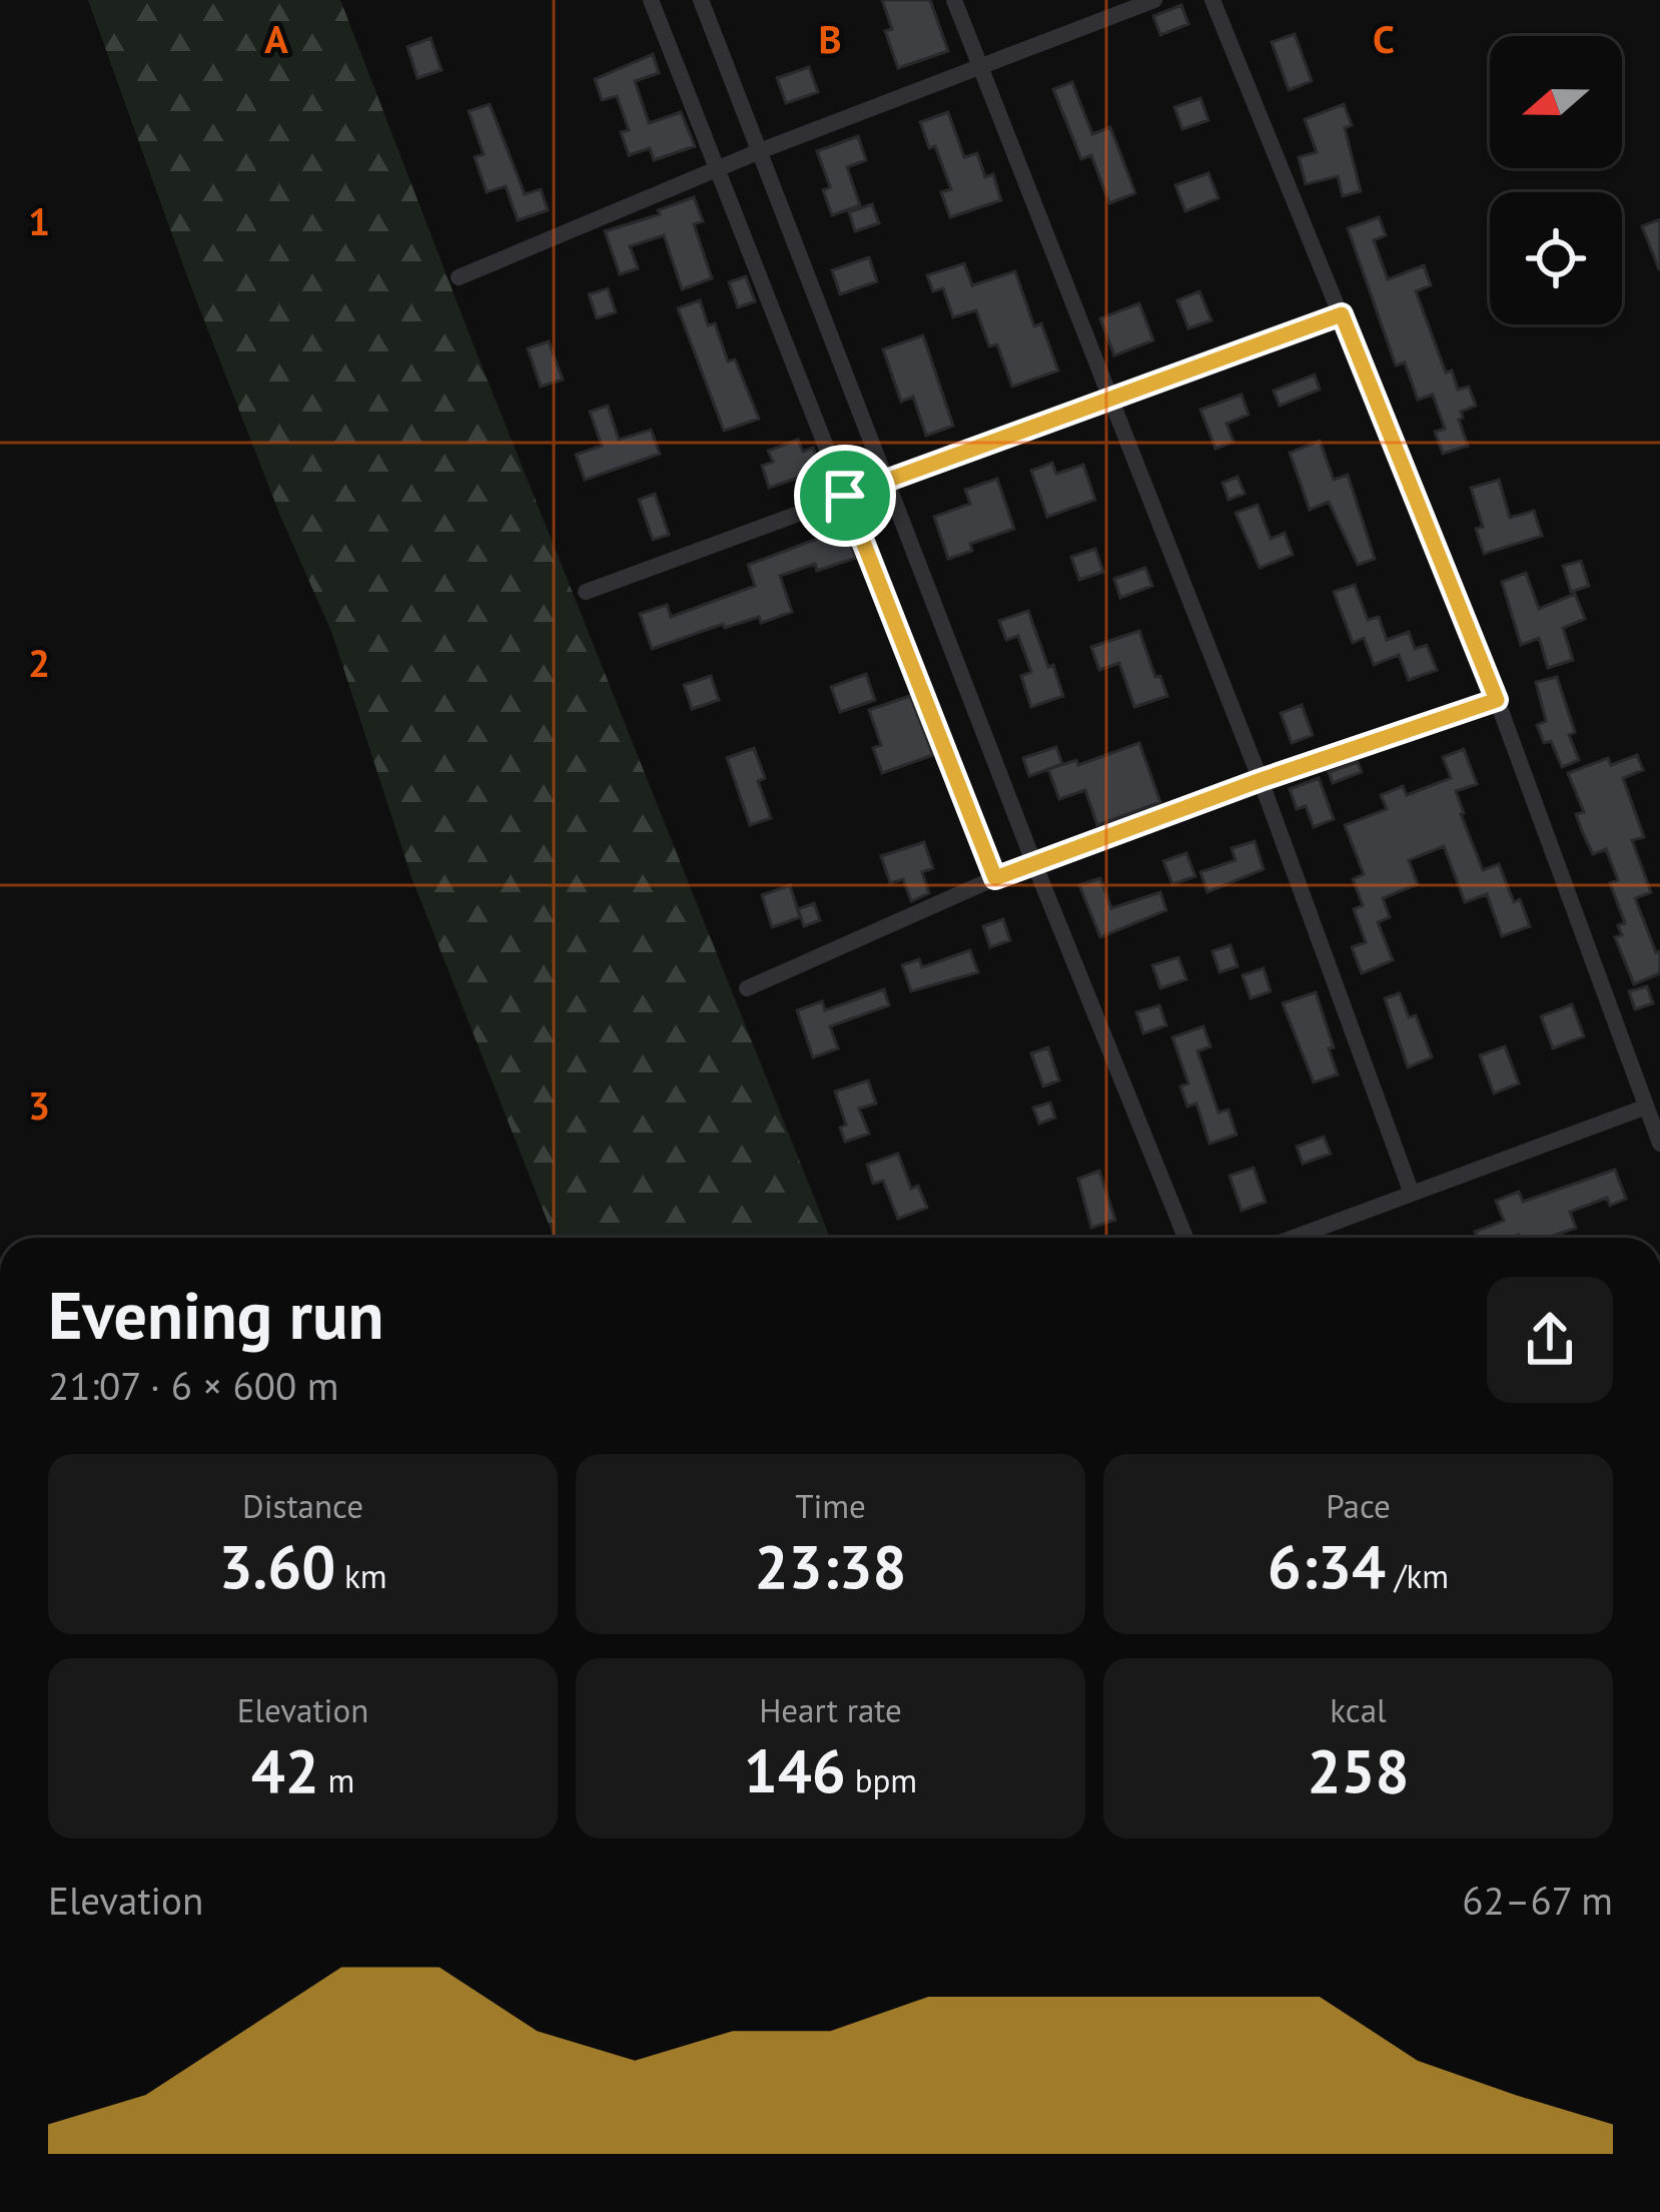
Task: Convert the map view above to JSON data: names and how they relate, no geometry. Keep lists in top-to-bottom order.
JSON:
{
  "north": "left",
  "page": {
    "heading": ["Evening run", "21:07 · 6 × 600 m"],
    "stats": [
      ["Distance", "3.60 km"],
      ["Time", "23:38"],
      ["Pace", "6:34 /km"],
      ["Elevation", "42 m"],
      ["Heart rate", "146 bpm"],
      ["kcal", "258"]
    ],
    "chart": ["Elevation", "62–67 m"]
  },
  "grid": {
    "columns": ["A", "B", "C"],
    "rows": ["1", "2", "3"]
  }
}
